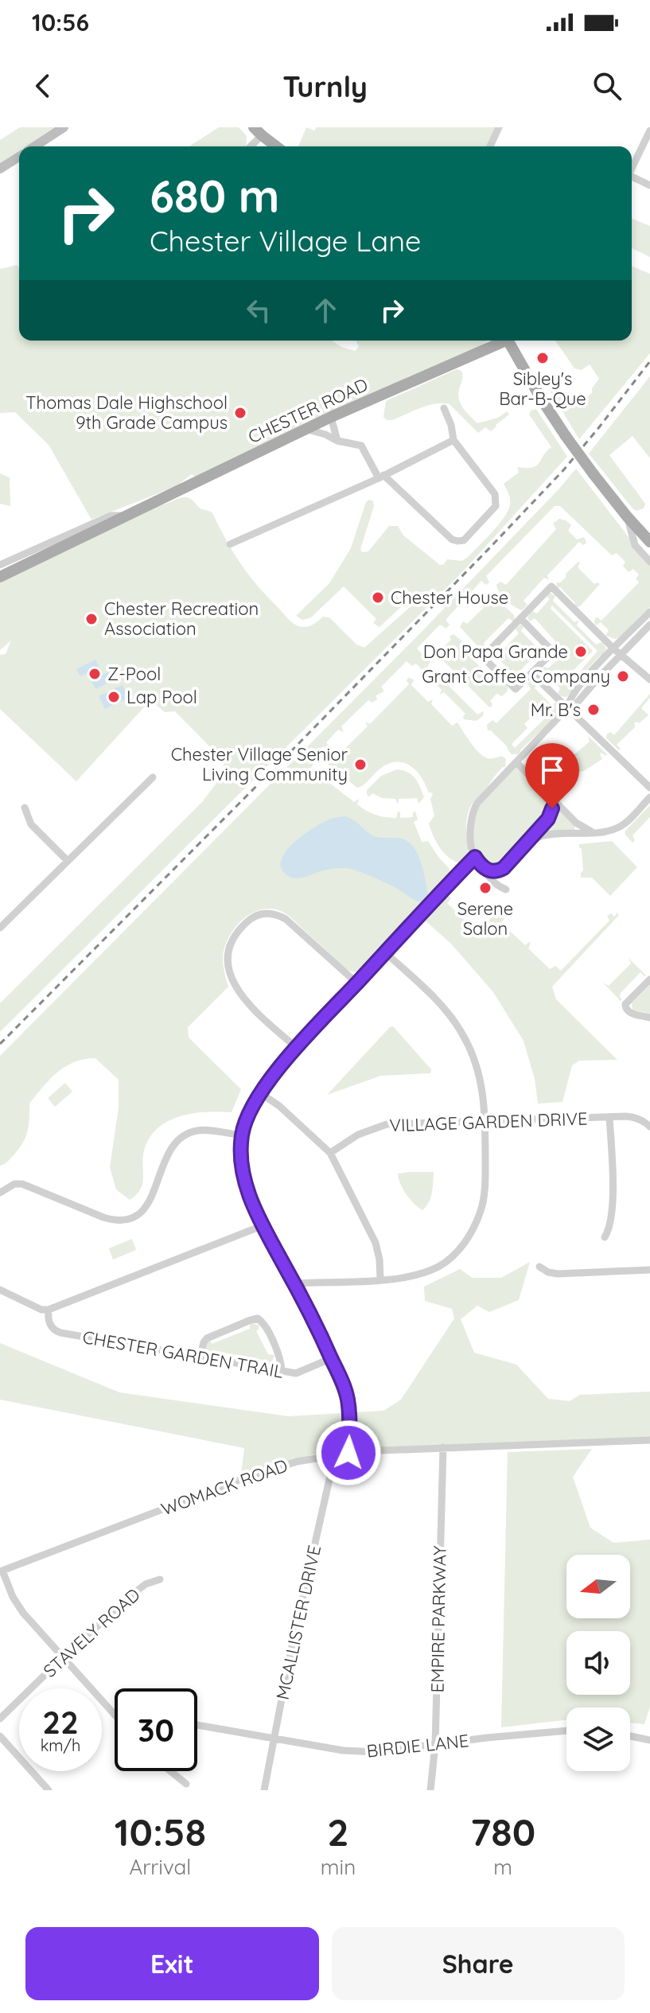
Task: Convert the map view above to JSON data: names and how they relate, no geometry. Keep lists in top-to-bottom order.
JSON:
{
  "streets": {
    "main road": ["CHESTER ROAD"],
    "street": [
      "VILLAGE GARDEN DRIVE",
      "CHESTER GARDEN TRAIL",
      "WOMACK ROAD",
      "EMPIRE PARKWAY",
      "MCALLISTER DRIVE",
      "STAVELY ROAD",
      "BIRDIE LANE"
    ]
  },
  "crossings": [
    ["WOMACK ROAD", "EMPIRE PARKWAY"],
    ["WOMACK ROAD", "MCALLISTER DRIVE"],
    ["EMPIRE PARKWAY", "BIRDIE LANE"],
    ["MCALLISTER DRIVE", "BIRDIE LANE"]
  ],
  "places": [
    "Sibley's Bar-B-Que",
    "Thomas Dale Highschool 9th Grade Campus",
    "Chester House",
    "Chester Recreation Association",
    "Don Papa Grande",
    "Z-Pool",
    "Grant Coffee Company",
    "Lap Pool",
    "Mr. B's",
    "Chester Village Senior Living Community",
    "Serene Salon"
  ],
  "north": "left",
  "page": {
    "status": "10:56",
    "header": "Turnly",
    "turn": ["680 m", "Chester Village Lane"],
    "speed": "22 km/h",
    "limit": "30",
    "eta": [
      "10:58",
      "Arrival",
      "2",
      "min",
      "780",
      "m"
    ],
    "buttons": ["Exit", "Share"]
  }
}
